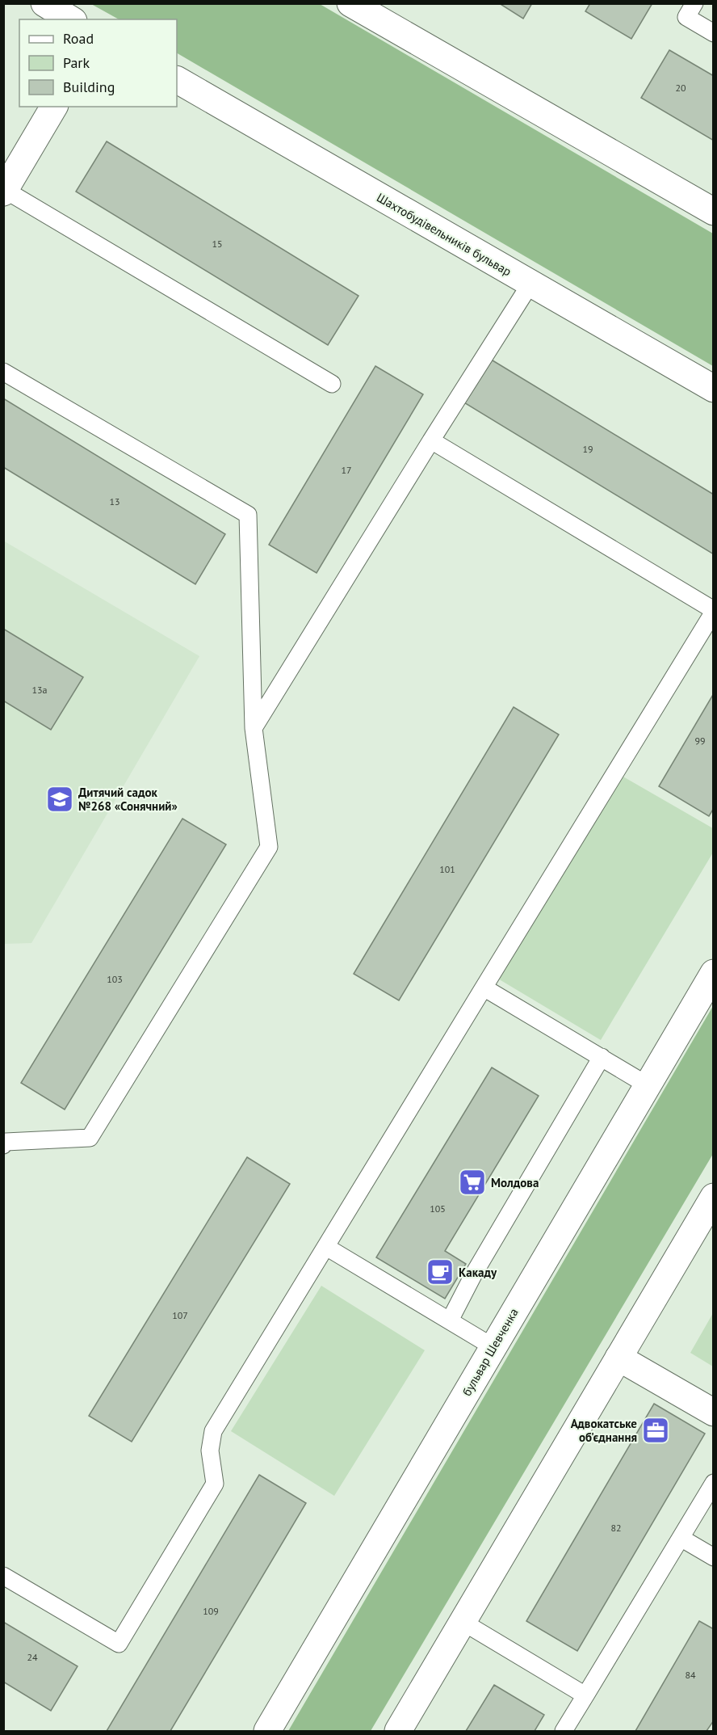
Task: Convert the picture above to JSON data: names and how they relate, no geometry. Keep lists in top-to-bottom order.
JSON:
{
  "streets": {
    "main road": ["Шахтобудівельників бульвар", "бульвар Шевченка"]
  },
  "places": {
    "school or university": ["Дитячий садок №268 «Сонячний»"],
    "supermarket": ["Молдова"],
    "cafe": ["Какаду"],
    "office": ["Адвокатське об'єднання"]
  },
  "house_numbers": [
    "20",
    "15",
    "19",
    "17",
    "13",
    "13а",
    "99",
    "101",
    "103",
    "105",
    "107",
    "82",
    "109",
    "24",
    "84"
  ],
  "legend": ["Road", "Park", "Building"]
}
